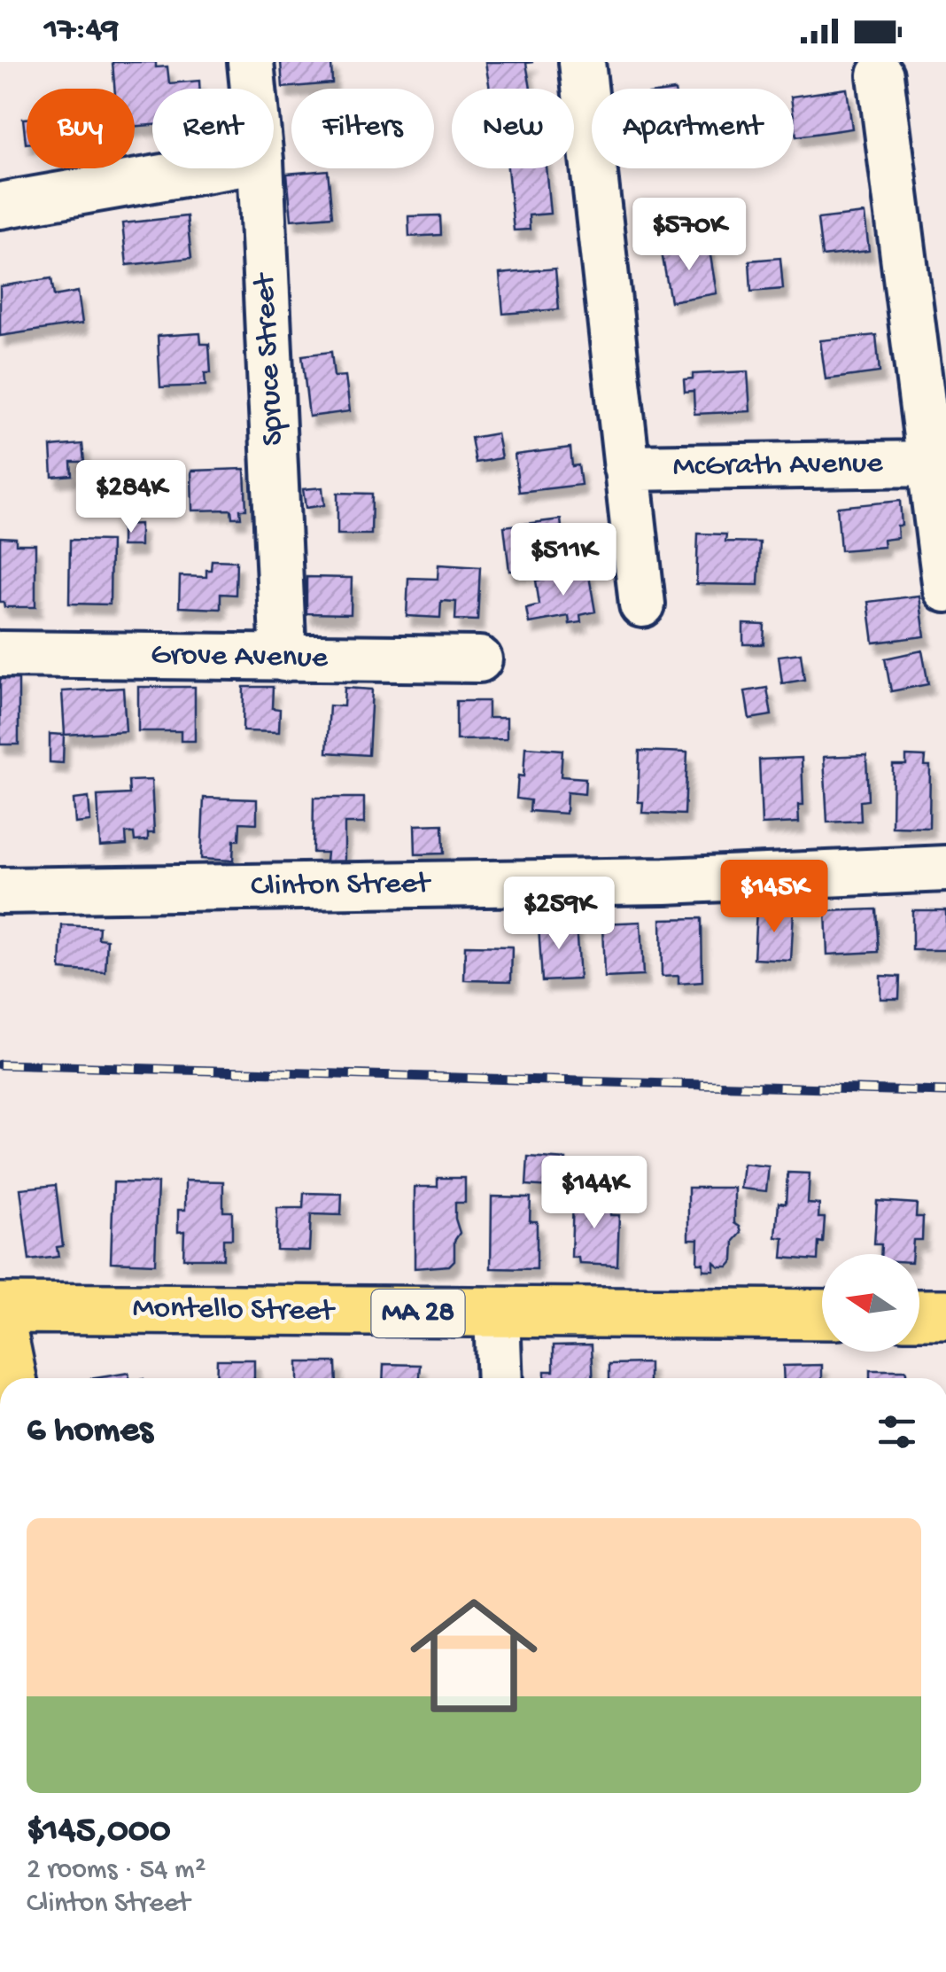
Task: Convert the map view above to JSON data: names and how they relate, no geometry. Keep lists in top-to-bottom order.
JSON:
{
  "streets": {
    "main road": ["Montello Street", "MA 28"],
    "street": [
      "Spruce Street",
      "McGrath Avenue",
      "Grove Avenue",
      "Clinton Street"
    ]
  },
  "crossings": [
    ["Spruce Street", "Grove Avenue"]
  ],
  "north": "left",
  "page": {
    "status": "17:49",
    "chip": [
      "Buy",
      "Rent",
      "Filters",
      "New",
      "Apartment"
    ],
    "price": [
      "$570K",
      "$284K",
      "$511K",
      "$145K",
      "$259K",
      "$144K"
    ],
    "heading": "6 homes",
    "list": [
      {
        "name": "$145,000",
        "note": "2 rooms · 54 m² · Clinton Street"
      }
    ]
  }
}
